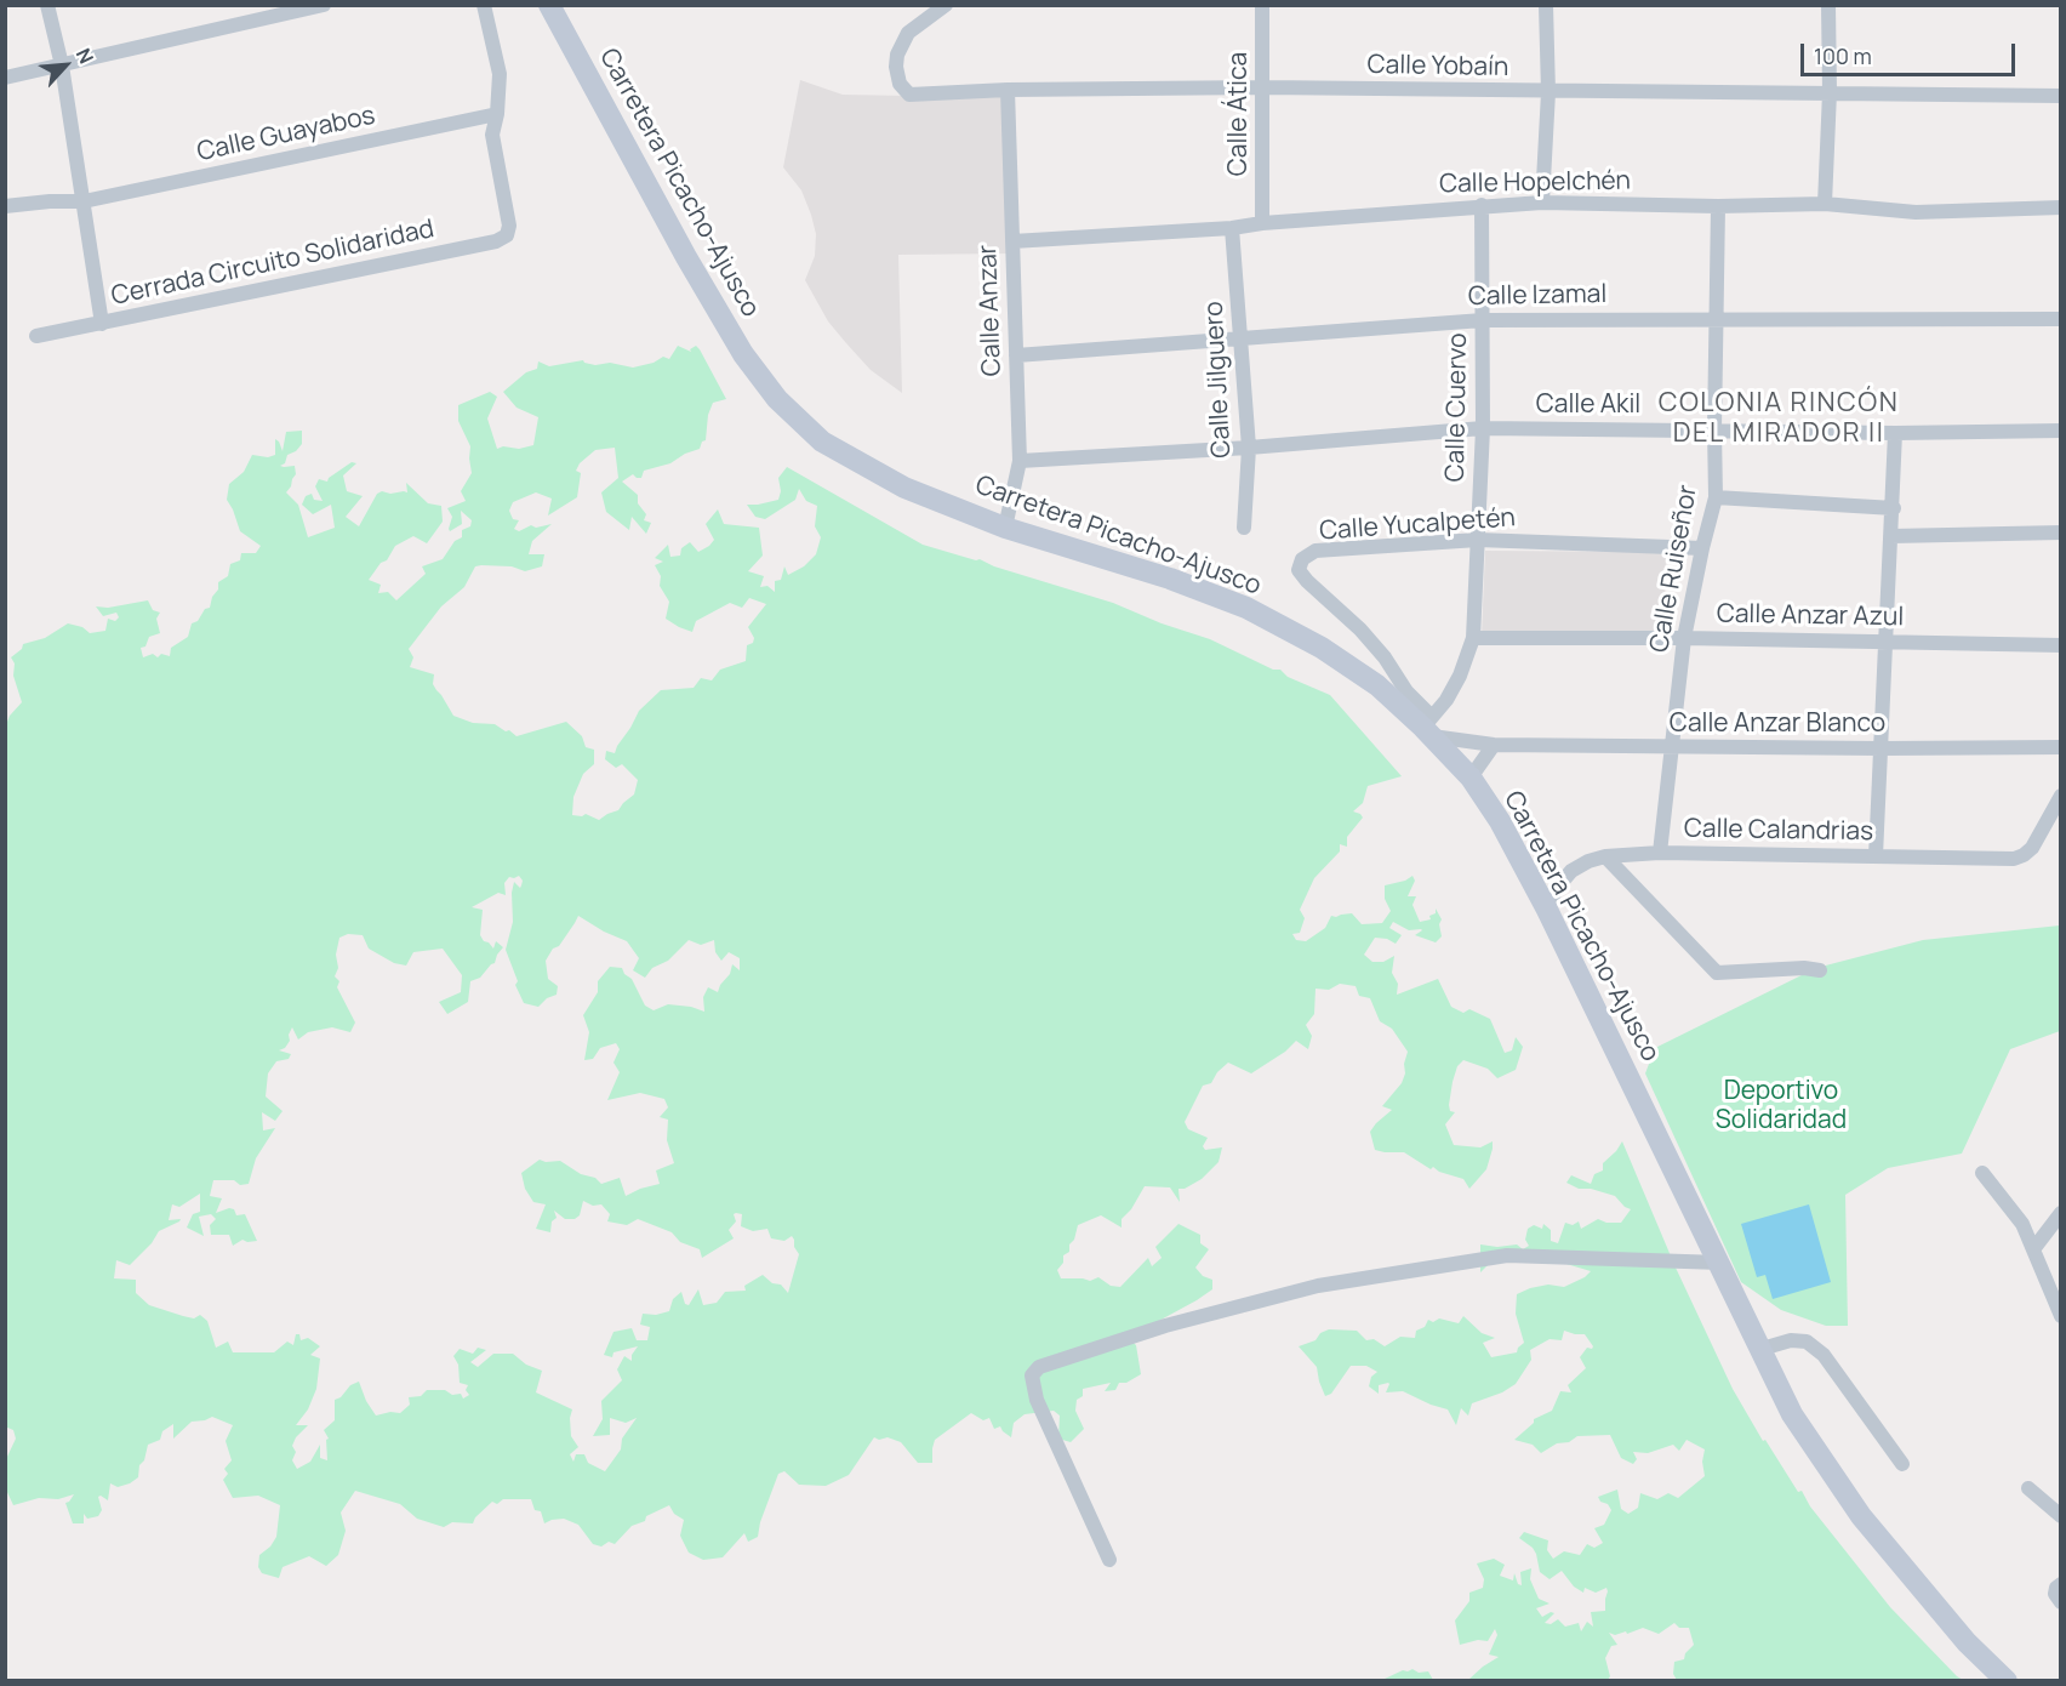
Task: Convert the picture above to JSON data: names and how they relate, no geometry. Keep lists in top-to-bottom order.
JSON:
{
  "streets": {
    "main road": ["Carretera Picacho-Ajusco"],
    "street": [
      "Calle Yobaín",
      "Calle Ática",
      "Calle Guayabos",
      "Calle Hopelchén",
      "Cerrada Circuito Solidaridad",
      "Calle Izamal",
      "Calle Anzar",
      "Calle Jilguero",
      "Calle Akil",
      "Calle Cuervo",
      "Calle Yucalpetén",
      "Calle Ruiseñor",
      "Calle Anzar Azul",
      "Calle Anzar Blanco",
      "Calle Calandrias"
    ]
  },
  "crossings": [
    ["Calle Yobaín", "Calle Ática"],
    ["Calle Yobaín", "Calle Anzar"],
    ["Calle Ática", "Calle Hopelchén"],
    ["Calle Guayabos", "Cerrada Circuito Solidaridad"],
    ["Carretera Picacho-Ajusco", "Calle Anzar"],
    ["Carretera Picacho-Ajusco", "Calle Cuervo"],
    ["Carretera Picacho-Ajusco", "Calle Yucalpetén"],
    ["Carretera Picacho-Ajusco", "Calle Anzar Blanco"],
    ["Carretera Picacho-Ajusco", "Calle Calandrias"],
    ["Calle Hopelchén", "Calle Anzar"],
    ["Calle Hopelchén", "Calle Jilguero"],
    ["Calle Hopelchén", "Calle Cuervo"],
    ["Calle Hopelchén", "Calle Ruiseñor"],
    ["Calle Izamal", "Calle Anzar"],
    ["Calle Izamal", "Calle Jilguero"],
    ["Calle Izamal", "Calle Cuervo"],
    ["Calle Izamal", "Calle Ruiseñor"],
    ["Calle Anzar", "Calle Akil"],
    ["Calle Jilguero", "Calle Akil"],
    ["Calle Akil", "Calle Cuervo"],
    ["Calle Akil", "Calle Ruiseñor"],
    ["Calle Cuervo", "Calle Yucalpetén"],
    ["Calle Cuervo", "Calle Anzar Azul"],
    ["Calle Cuervo", "Calle Anzar Blanco"],
    ["Calle Yucalpetén", "Calle Ruiseñor"],
    ["Calle Yucalpetén", "Calle Anzar Blanco"],
    ["Calle Ruiseñor", "Calle Anzar Azul"],
    ["Calle Ruiseñor", "Calle Anzar Blanco"],
    ["Calle Ruiseñor", "Calle Calandrias"]
  ],
  "districts": ["COLONIA RINCÓN DEL MIRADOR II"],
  "parks": ["Deportivo Solidaridad"],
  "scale_bar": "100 m",
  "north": "top right"
}
